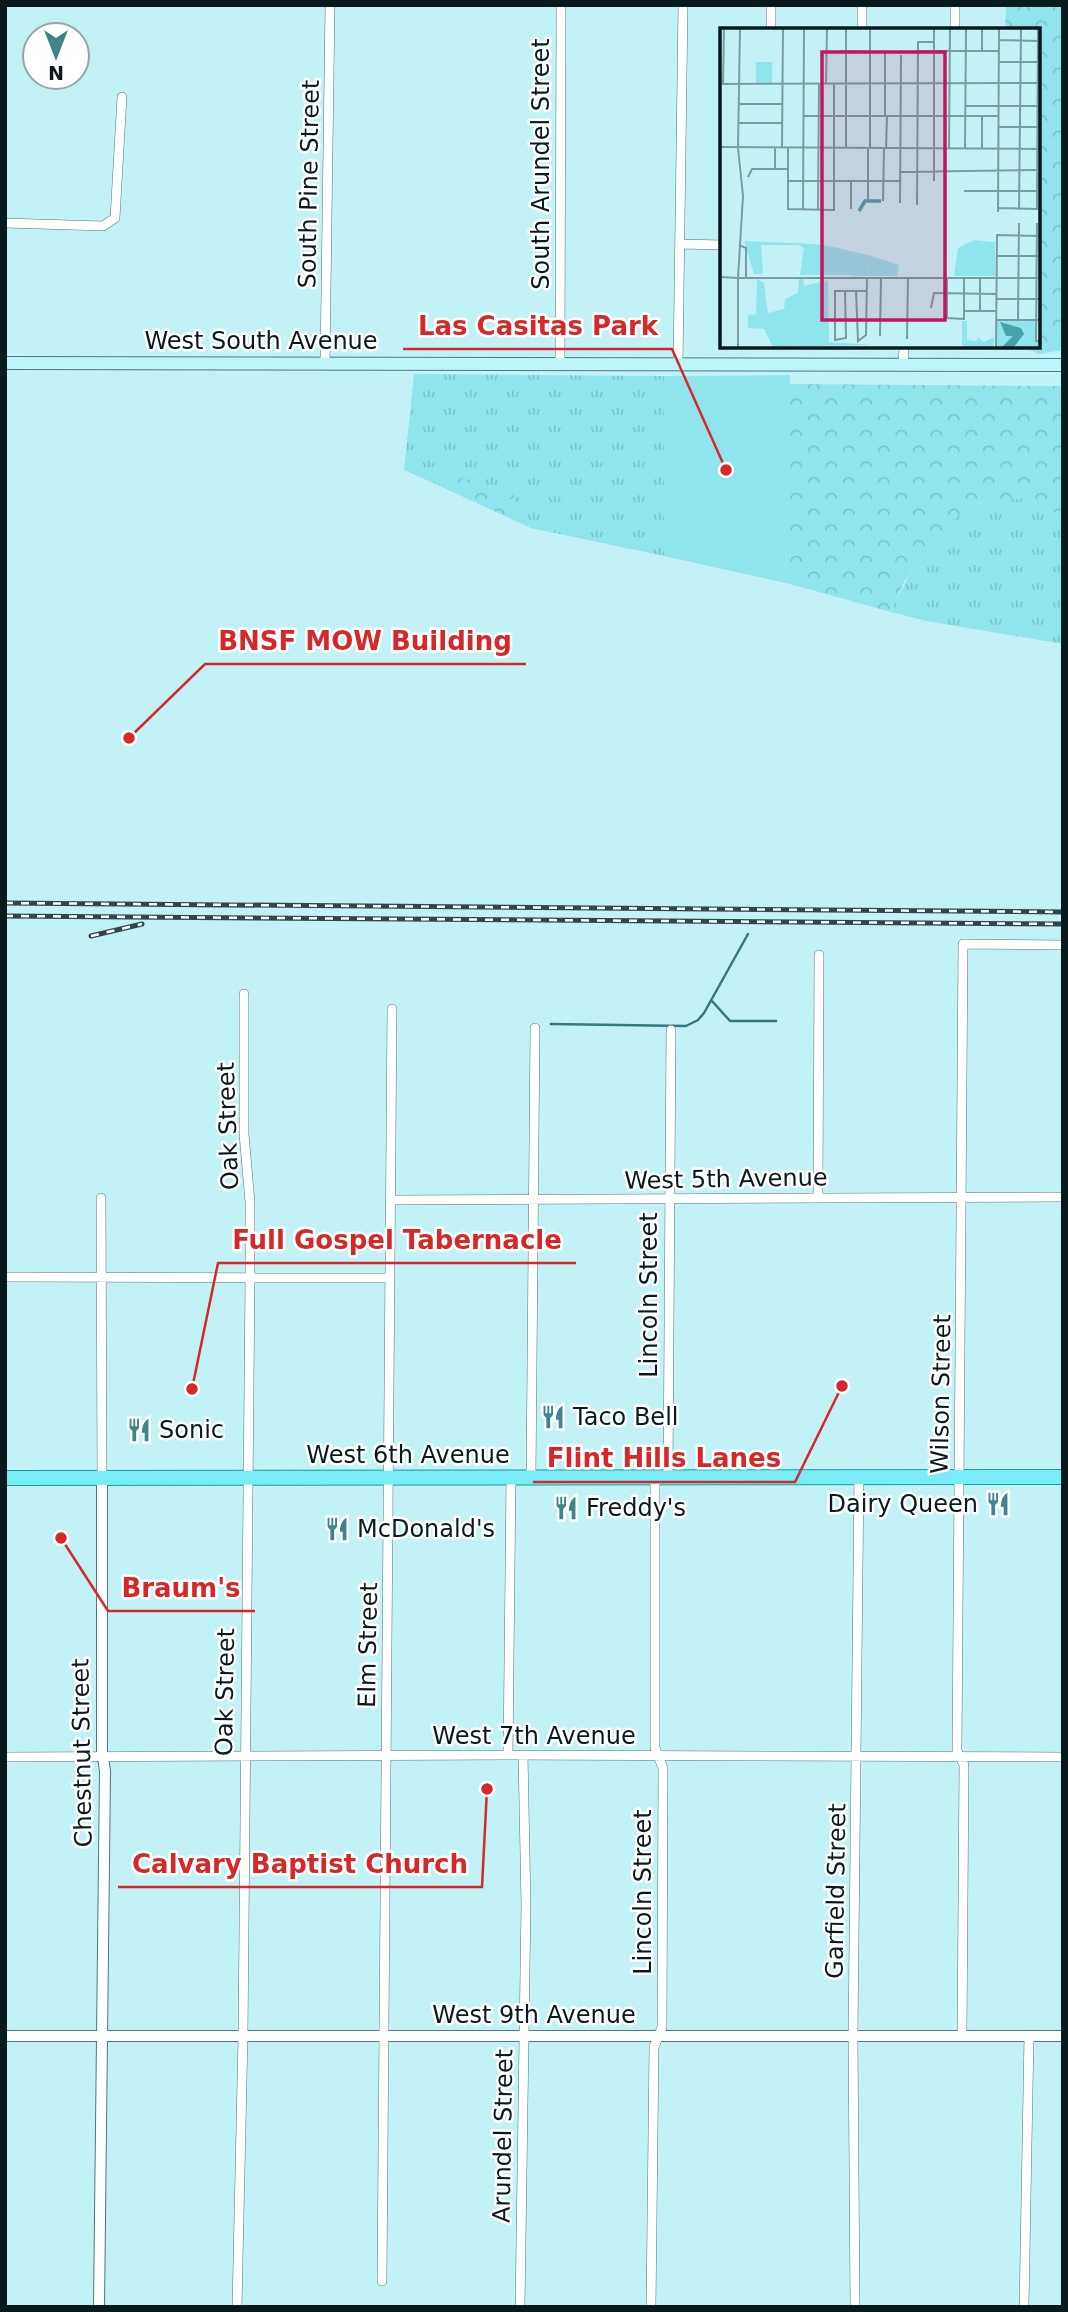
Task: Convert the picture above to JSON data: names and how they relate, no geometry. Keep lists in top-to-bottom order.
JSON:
{
  "streets": {
    "main road": ["West South Avenue", "West 6th Avenue"],
    "street": [
      "South Arundel Street",
      "South Pine Street",
      "Oak Street",
      "West 5th Avenue",
      "Lincoln Street",
      "Wilson Street",
      "Elm Street",
      "West 7th Avenue",
      "Chestnut Street",
      "Garfield Street",
      "West 9th Avenue",
      "Arundel Street"
    ]
  },
  "crossings": [
    ["South Arundel Street", "West South Avenue"],
    ["South Pine Street", "West South Avenue"],
    ["Oak Street", "West 6th Avenue"],
    ["Oak Street", "West 7th Avenue"],
    ["Oak Street", "West 9th Avenue"],
    ["West 5th Avenue", "Lincoln Street"],
    ["West 5th Avenue", "Wilson Street"],
    ["West 5th Avenue", "Elm Street"],
    ["Lincoln Street", "West 6th Avenue"],
    ["Lincoln Street", "West 7th Avenue"],
    ["Lincoln Street", "West 9th Avenue"],
    ["Wilson Street", "West 6th Avenue"],
    ["Wilson Street", "West 7th Avenue"],
    ["Wilson Street", "West 9th Avenue"],
    ["West 6th Avenue", "Elm Street"],
    ["West 6th Avenue", "Chestnut Street"],
    ["West 6th Avenue", "Garfield Street"],
    ["Elm Street", "West 7th Avenue"],
    ["Elm Street", "West 9th Avenue"],
    ["West 7th Avenue", "Chestnut Street"],
    ["West 7th Avenue", "Garfield Street"],
    ["West 7th Avenue", "Arundel Street"],
    ["Chestnut Street", "West 9th Avenue"],
    ["Garfield Street", "West 9th Avenue"],
    ["West 9th Avenue", "Arundel Street"]
  ],
  "places": {
    "other": [
      "Las Casitas Park",
      "BNSF MOW Building",
      "Flint Hills Lanes",
      "Full Gospel Tabernacle",
      "Braum's",
      "Calvary Baptist Church"
    ],
    "restaurant": [
      "Taco Bell",
      "Sonic",
      "Dairy Queen",
      "Freddy's",
      "McDonald's"
    ]
  },
  "north": "bottom"
}
